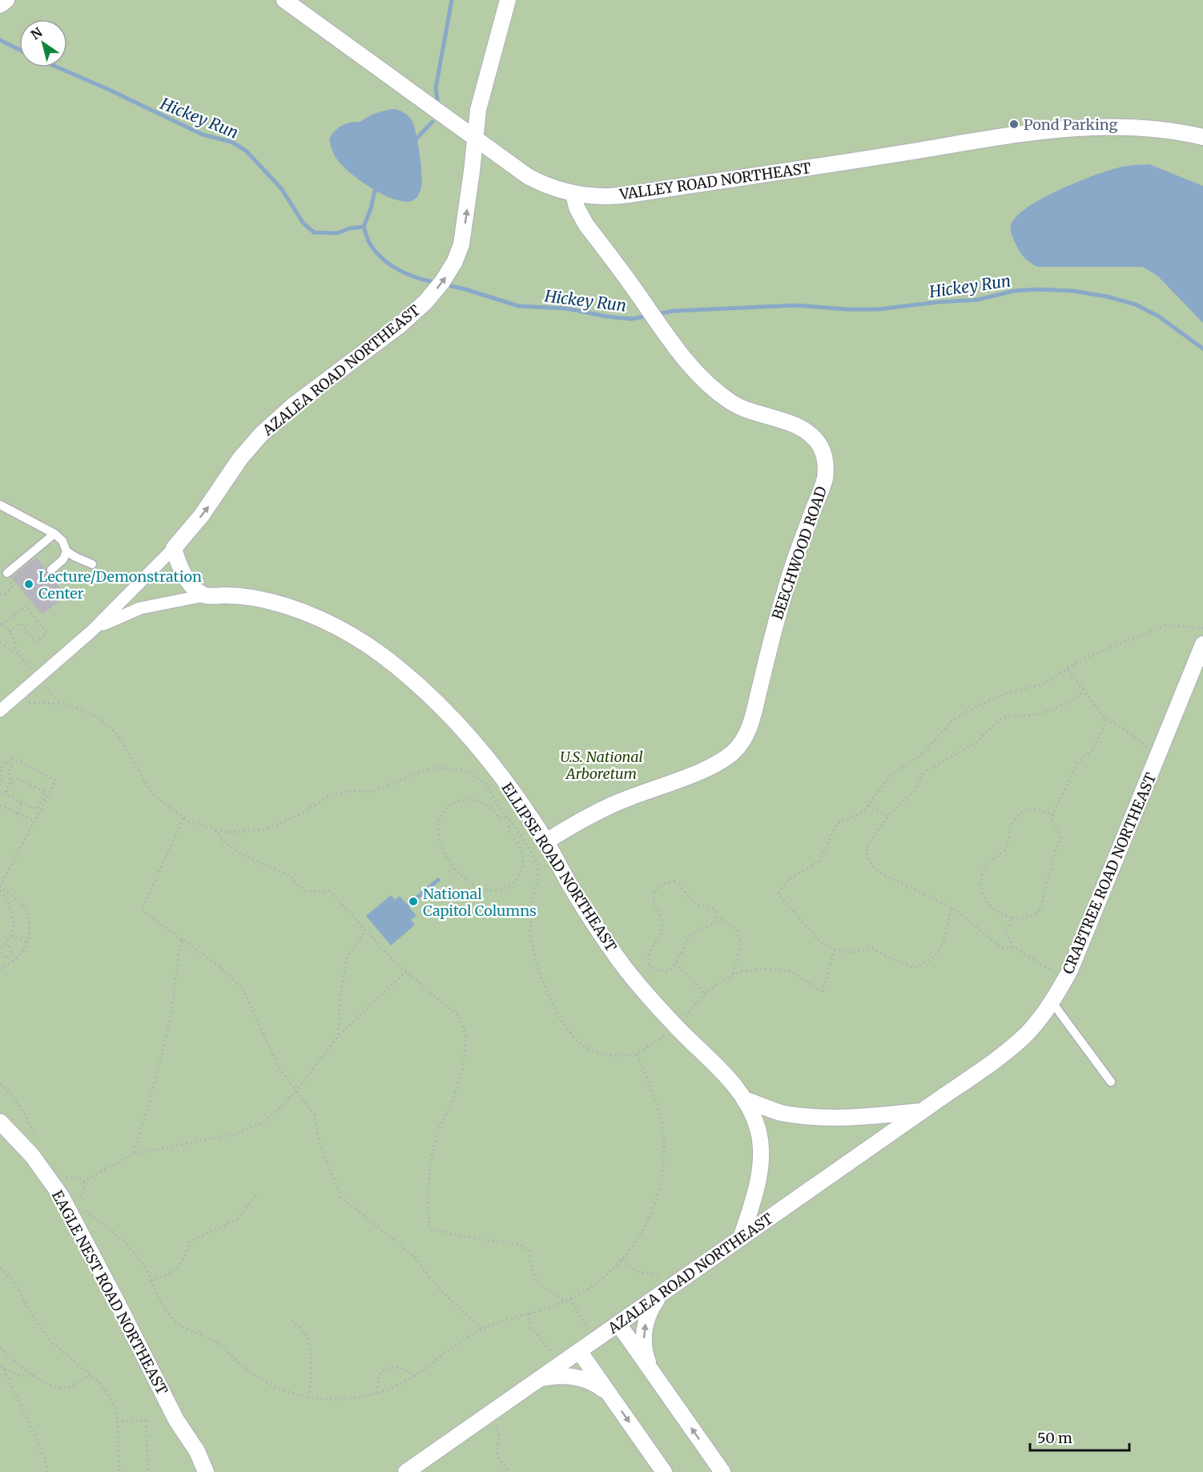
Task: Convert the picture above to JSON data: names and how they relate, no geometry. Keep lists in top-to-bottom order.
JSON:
{
  "streets": {
    "street": [
      "VALLEY ROAD NORTHEAST",
      "AZALEA ROAD NORTHEAST",
      "BEECHWOOD ROAD",
      "ELLIPSE ROAD NORTHEAST",
      "CRABTREE ROAD NORTHEAST",
      "EAGLE NEST ROAD NORTHEAST"
    ]
  },
  "crossings": [
    ["VALLEY ROAD NORTHEAST", "AZALEA ROAD NORTHEAST"],
    ["VALLEY ROAD NORTHEAST", "BEECHWOOD ROAD"],
    ["AZALEA ROAD NORTHEAST", "ELLIPSE ROAD NORTHEAST"],
    ["AZALEA ROAD NORTHEAST", "CRABTREE ROAD NORTHEAST"],
    ["BEECHWOOD ROAD", "ELLIPSE ROAD NORTHEAST"]
  ],
  "water": ["Hickey Run"],
  "parks": ["U.S. National Arboretum"],
  "places": ["Pond Parking", "Lecture/Demonstration Center", "National Capitol Columns"],
  "scale_bar": "50 m",
  "north": "top left"
}
